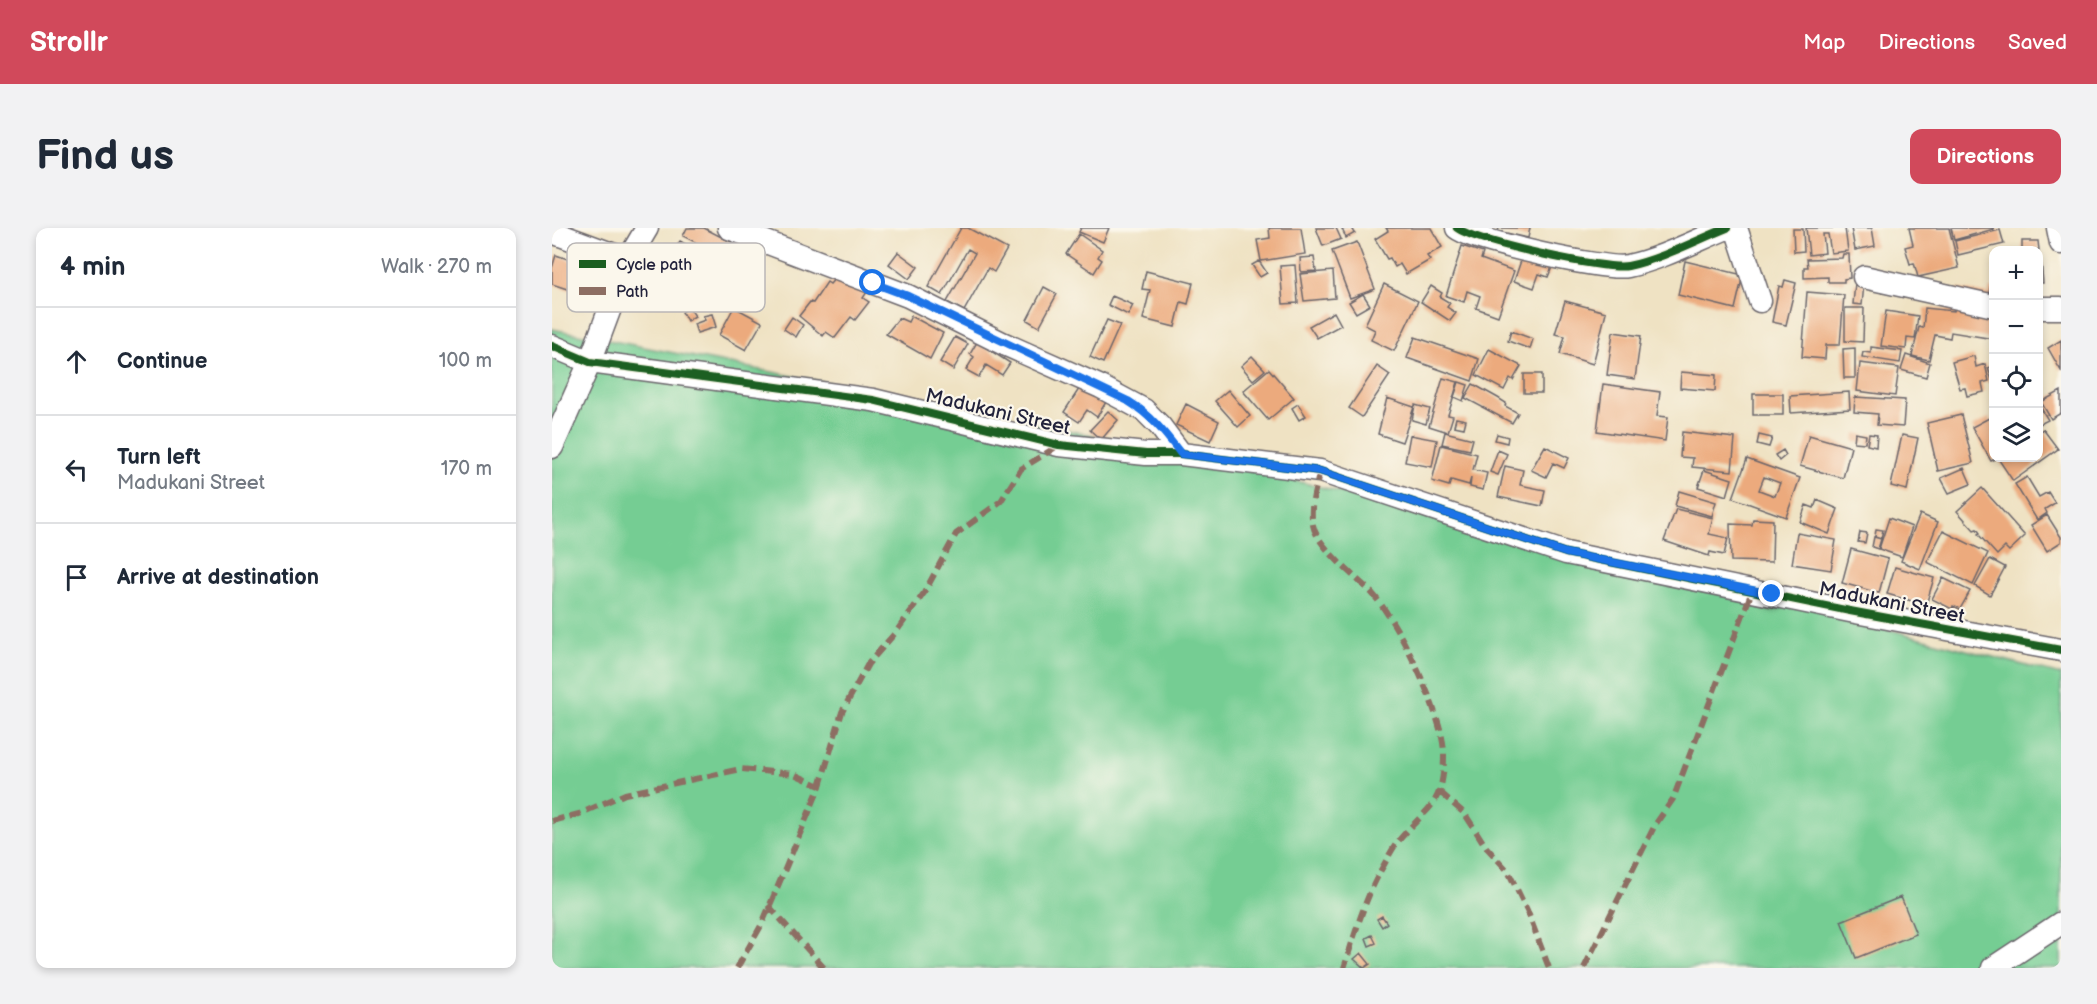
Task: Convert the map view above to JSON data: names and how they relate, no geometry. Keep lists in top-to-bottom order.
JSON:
{
  "streets": {
    "street": ["Madukani Street"]
  },
  "legend": ["Cycle path", "Path"],
  "page": {
    "header": "Strollr",
    "nav": ["Map", "Directions", "Saved"],
    "buttons": "Directions",
    "title": "Find us",
    "heading": ["4 min", "Walk · 270 m"],
    "map_buttons": ["+", "−"],
    "list": [
      ["Continue", "100 m"],
      ["Turn left", "Madukani Street", "170 m"],
      "Arrive at destination"
    ]
  }
}
